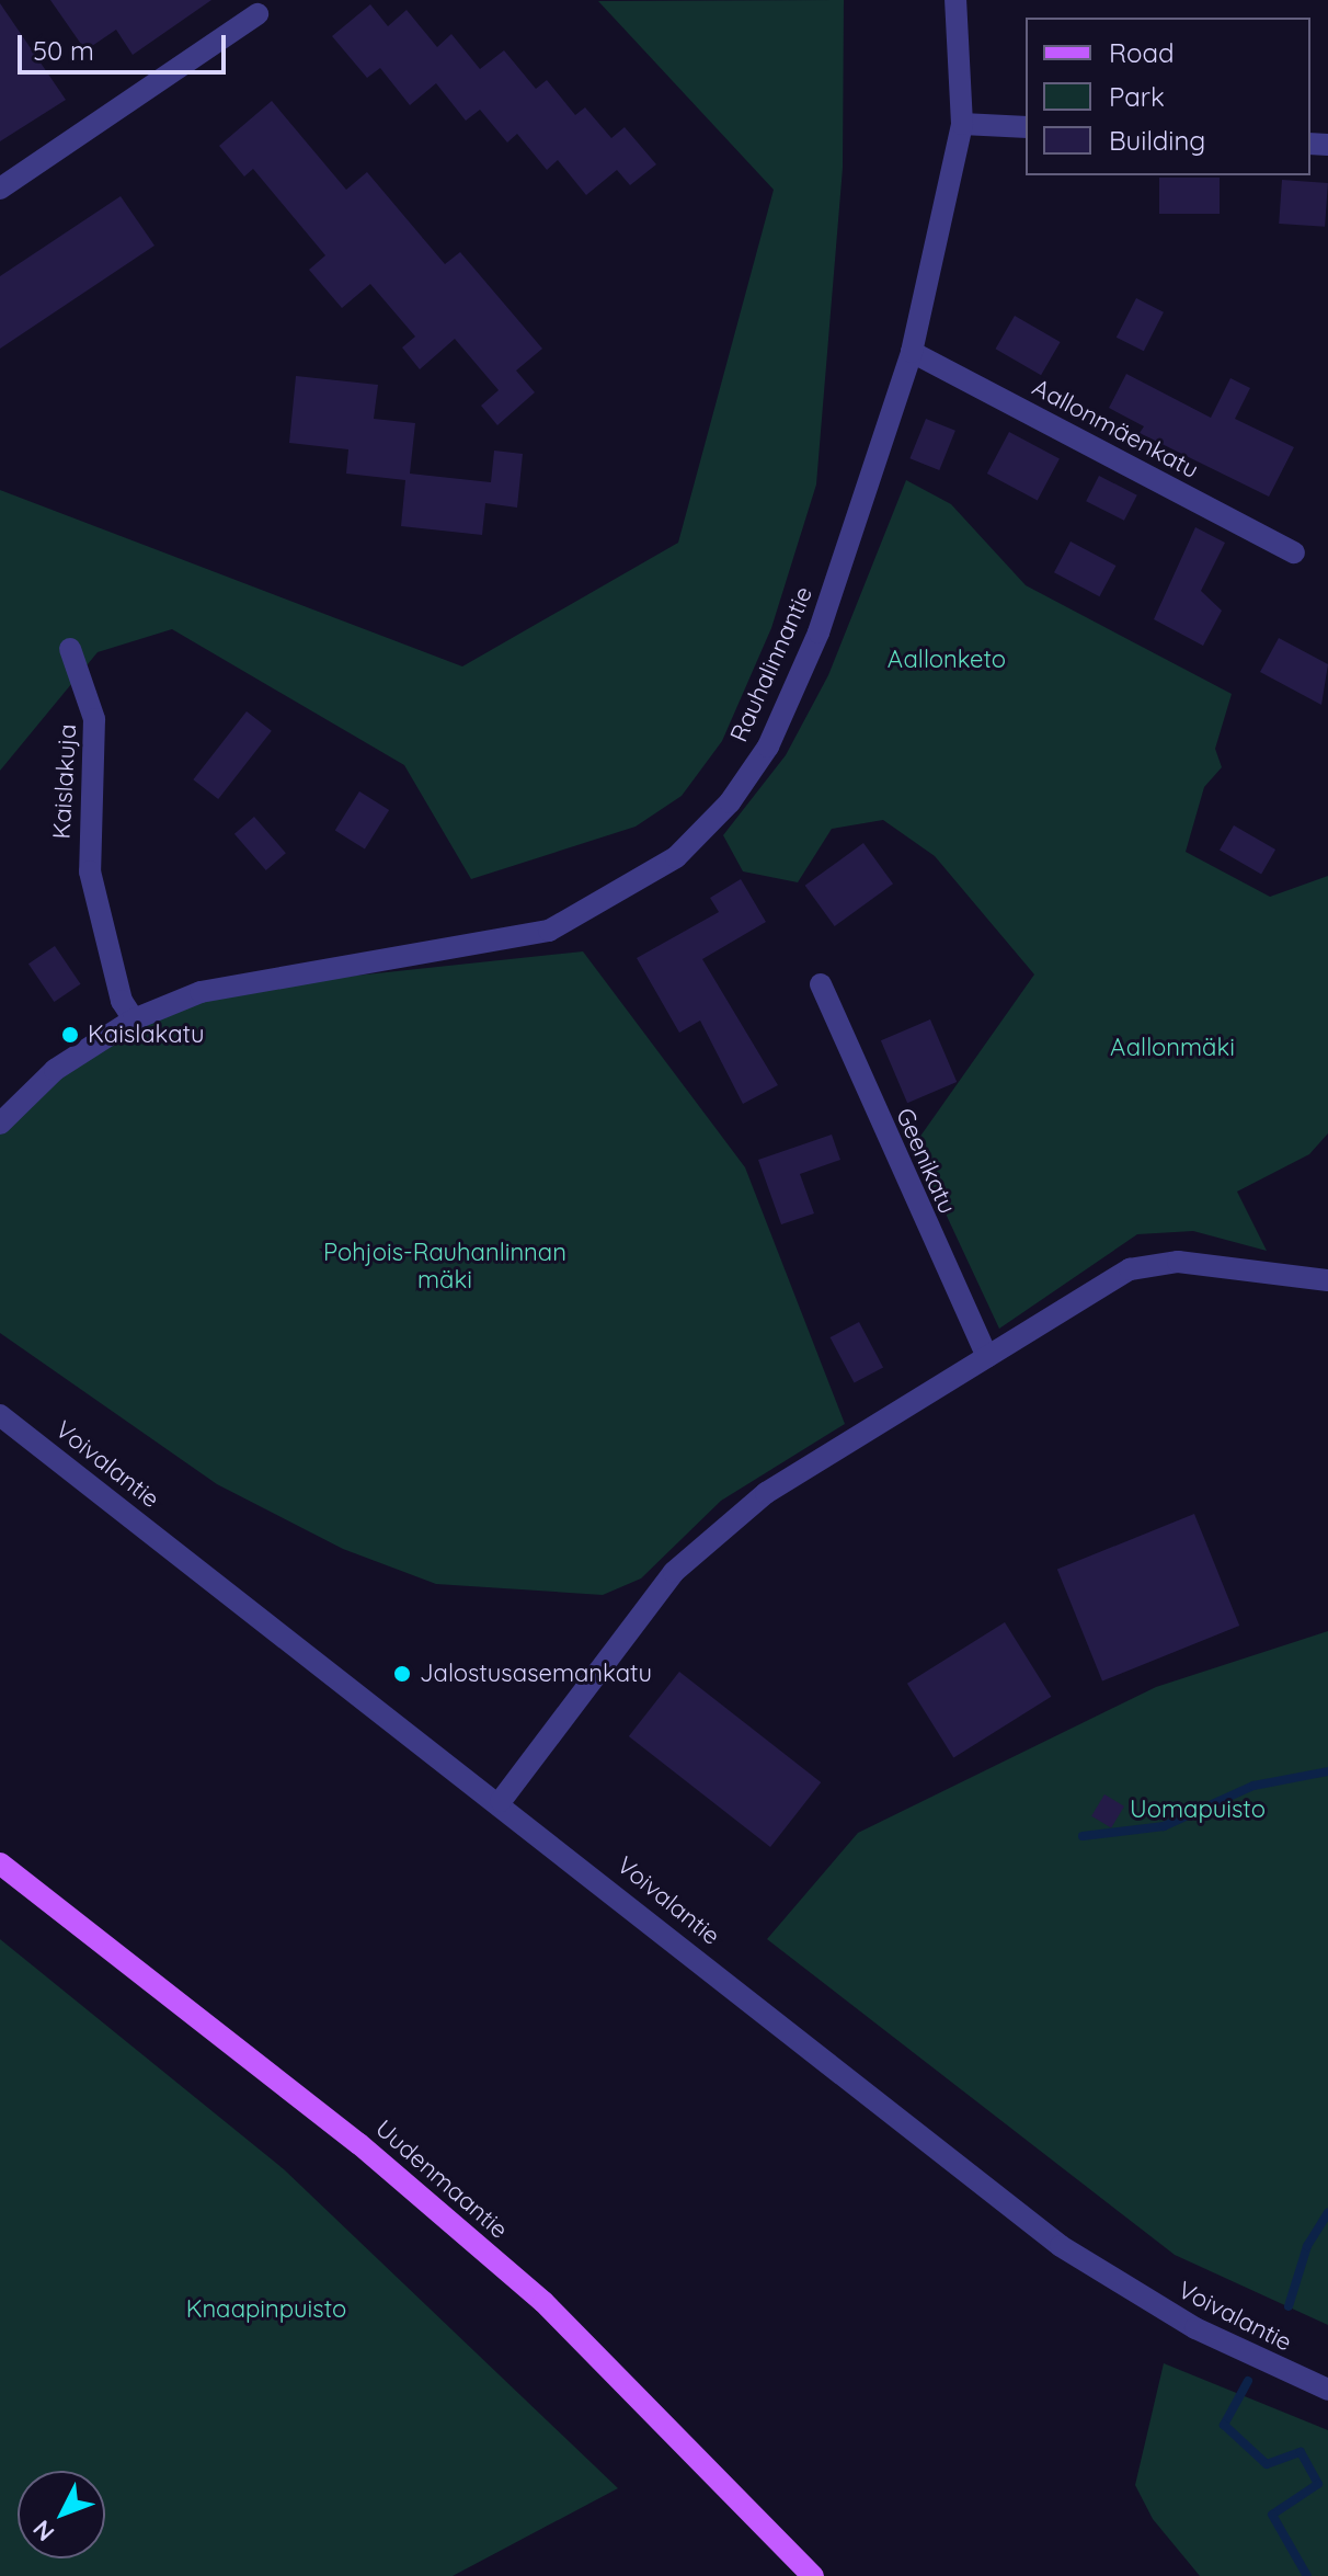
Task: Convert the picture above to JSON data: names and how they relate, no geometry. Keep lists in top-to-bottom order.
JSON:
{
  "streets": {
    "main road": ["Uudenmaantie"],
    "street": [
      "Aallonmäenkatu",
      "Rauhalinnantie",
      "Kaislakuja",
      "Geenikatu",
      "Voivalantie"
    ]
  },
  "crossings": [
    ["Aallonmäenkatu", "Rauhalinnantie"],
    ["Rauhalinnantie", "Kaislakuja"]
  ],
  "parks": [
    "Aallonketo",
    "Aallonmäki",
    "Pohjois-Rauhanlinnan mäki",
    "Uomapuisto",
    "Knaapinpuisto"
  ],
  "places": ["Kaislakatu", "Jalostusasemankatu"],
  "legend": ["Road", "Park", "Building"],
  "scale_bar": "50 m",
  "north": "bottom left"
}
